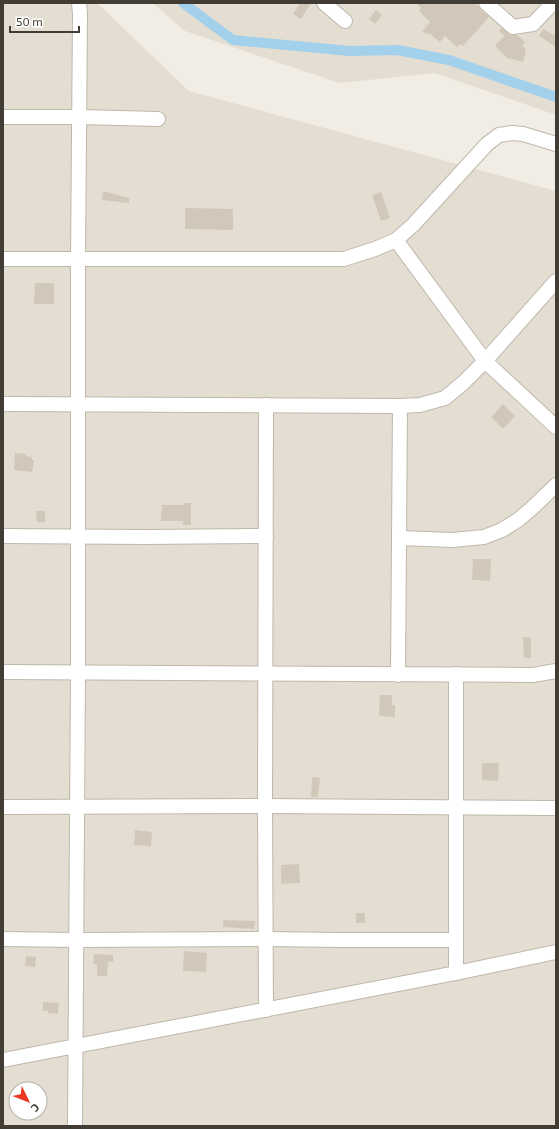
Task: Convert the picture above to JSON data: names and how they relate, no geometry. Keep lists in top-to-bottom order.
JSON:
{
  "scale_bar": "50 m",
  "north": "bottom right"
}
